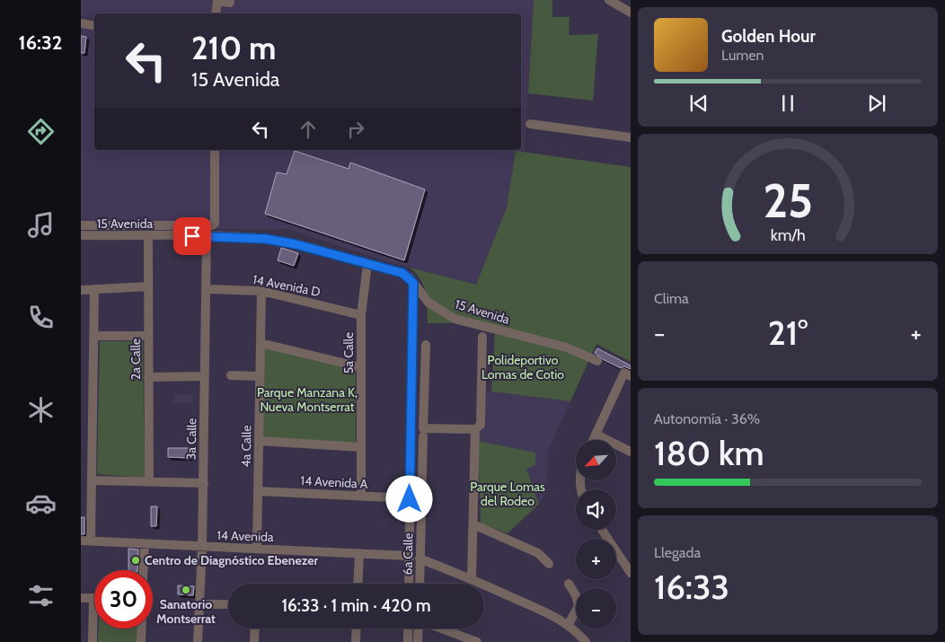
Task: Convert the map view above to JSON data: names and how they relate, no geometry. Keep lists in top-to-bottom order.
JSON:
{
  "streets": {
    "street": [
      "15 Avenida",
      "14 Avenida D",
      "5a Calle",
      "2a Calle",
      "3a Calle",
      "4a Calle",
      "14 Avenida A",
      "14 Avenida",
      "6a Calle"
    ]
  },
  "crossings": [
    ["15 Avenida", "5a Calle"],
    ["15 Avenida", "2a Calle"],
    ["15 Avenida", "3a Calle"],
    ["15 Avenida", "6a Calle"],
    ["14 Avenida D", "5a Calle"],
    ["14 Avenida D", "3a Calle"],
    ["14 Avenida D", "4a Calle"],
    ["5a Calle", "14 Avenida A"],
    ["3a Calle", "14 Avenida"],
    ["4a Calle", "14 Avenida A"],
    ["4a Calle", "14 Avenida"],
    ["14 Avenida A", "6a Calle"],
    ["14 Avenida", "6a Calle"]
  ],
  "parks": ["Polideportivo Lomas de Cotio", "Parque Manzana K, Nueva Montserrat", "Parque Lomas del Rodeo"],
  "places": ["Centro de Diagnóstico Ebenezer", "Sanatorio Montserrat"],
  "north": "bottom left",
  "page": {
    "tabs": "16:32",
    "turn": ["210 m", "15 Avenida"],
    "song": ["Golden Hour", "Lumen"],
    "tile": [
      "Clima",
      ["Autonomía · 36%", "180 km"],
      ["Llegada", "16:33"]
    ],
    "heat": ["−", "21°", "+"],
    "map_buttons": ["+", "−"],
    "limit": "30",
    "trip": "16:33 · 1 min · 420 m",
    "gauge": ["25", "km/h"]
  }
}
